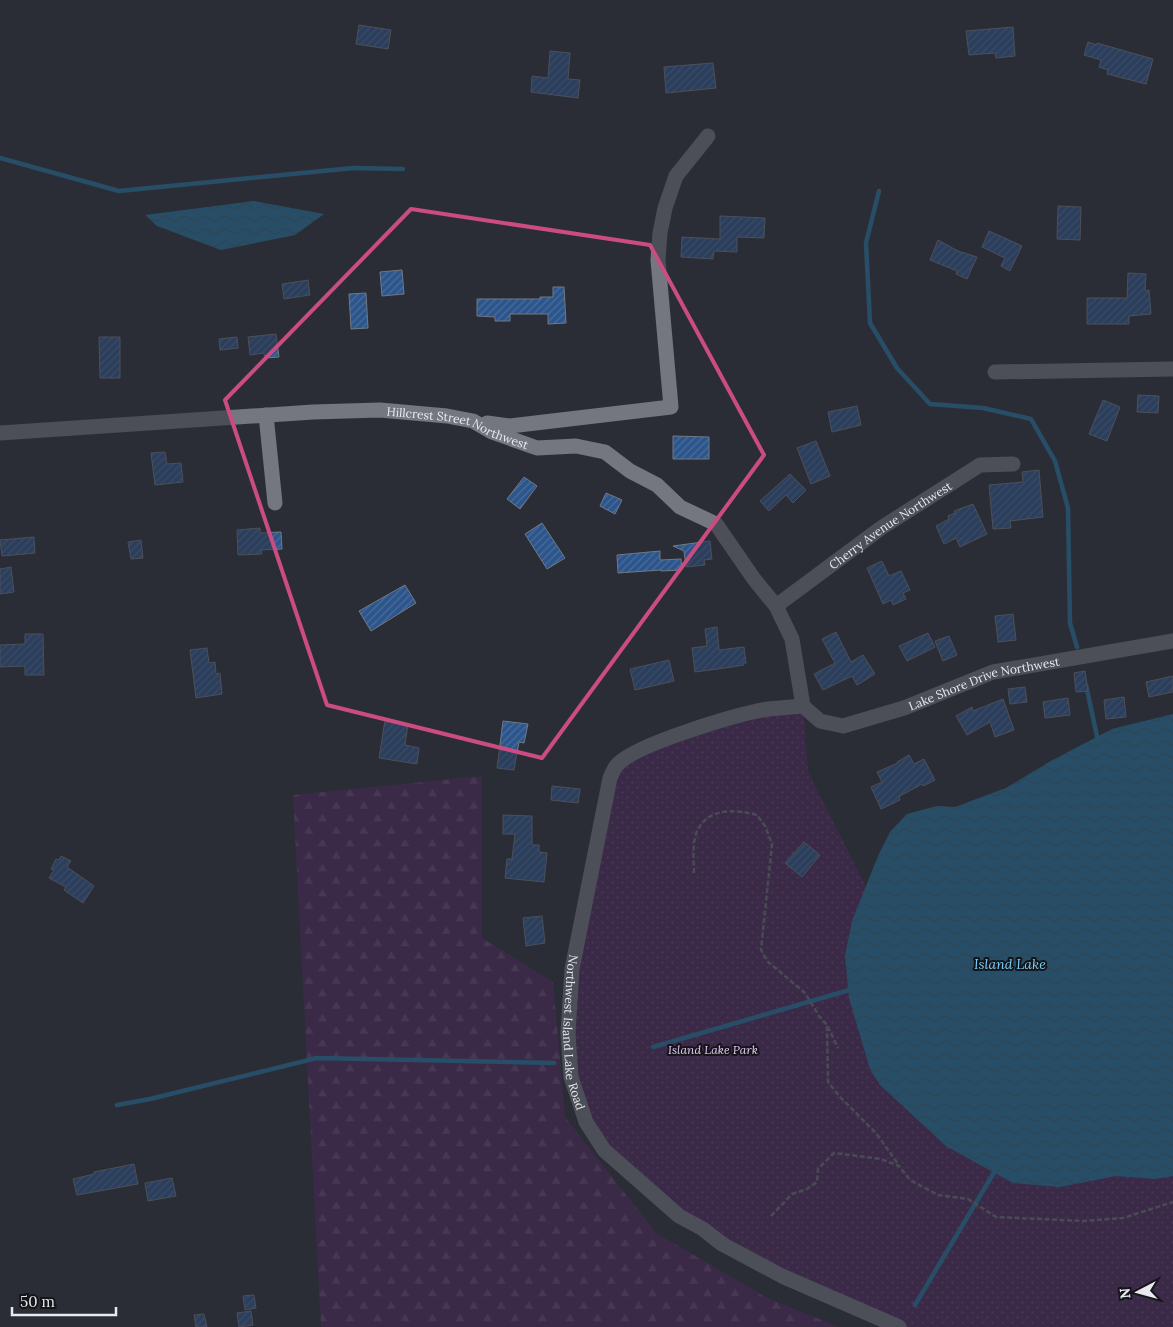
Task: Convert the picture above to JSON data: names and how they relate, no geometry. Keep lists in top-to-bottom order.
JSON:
{
  "streets": {
    "street": [
      "Hillcrest Street Northwest",
      "Cherry Avenue Northwest",
      "Lake Shore Drive Northwest",
      "Northwest Island Lake Road"
    ]
  },
  "crossings": [
    ["Hillcrest Street Northwest", "Cherry Avenue Northwest"],
    ["Hillcrest Street Northwest", "Lake Shore Drive Northwest"],
    ["Hillcrest Street Northwest", "Northwest Island Lake Road"],
    ["Lake Shore Drive Northwest", "Northwest Island Lake Road"]
  ],
  "water": ["Island Lake"],
  "parks": ["Island Lake Park"],
  "scale_bar": "50 m",
  "north": "left"
}
